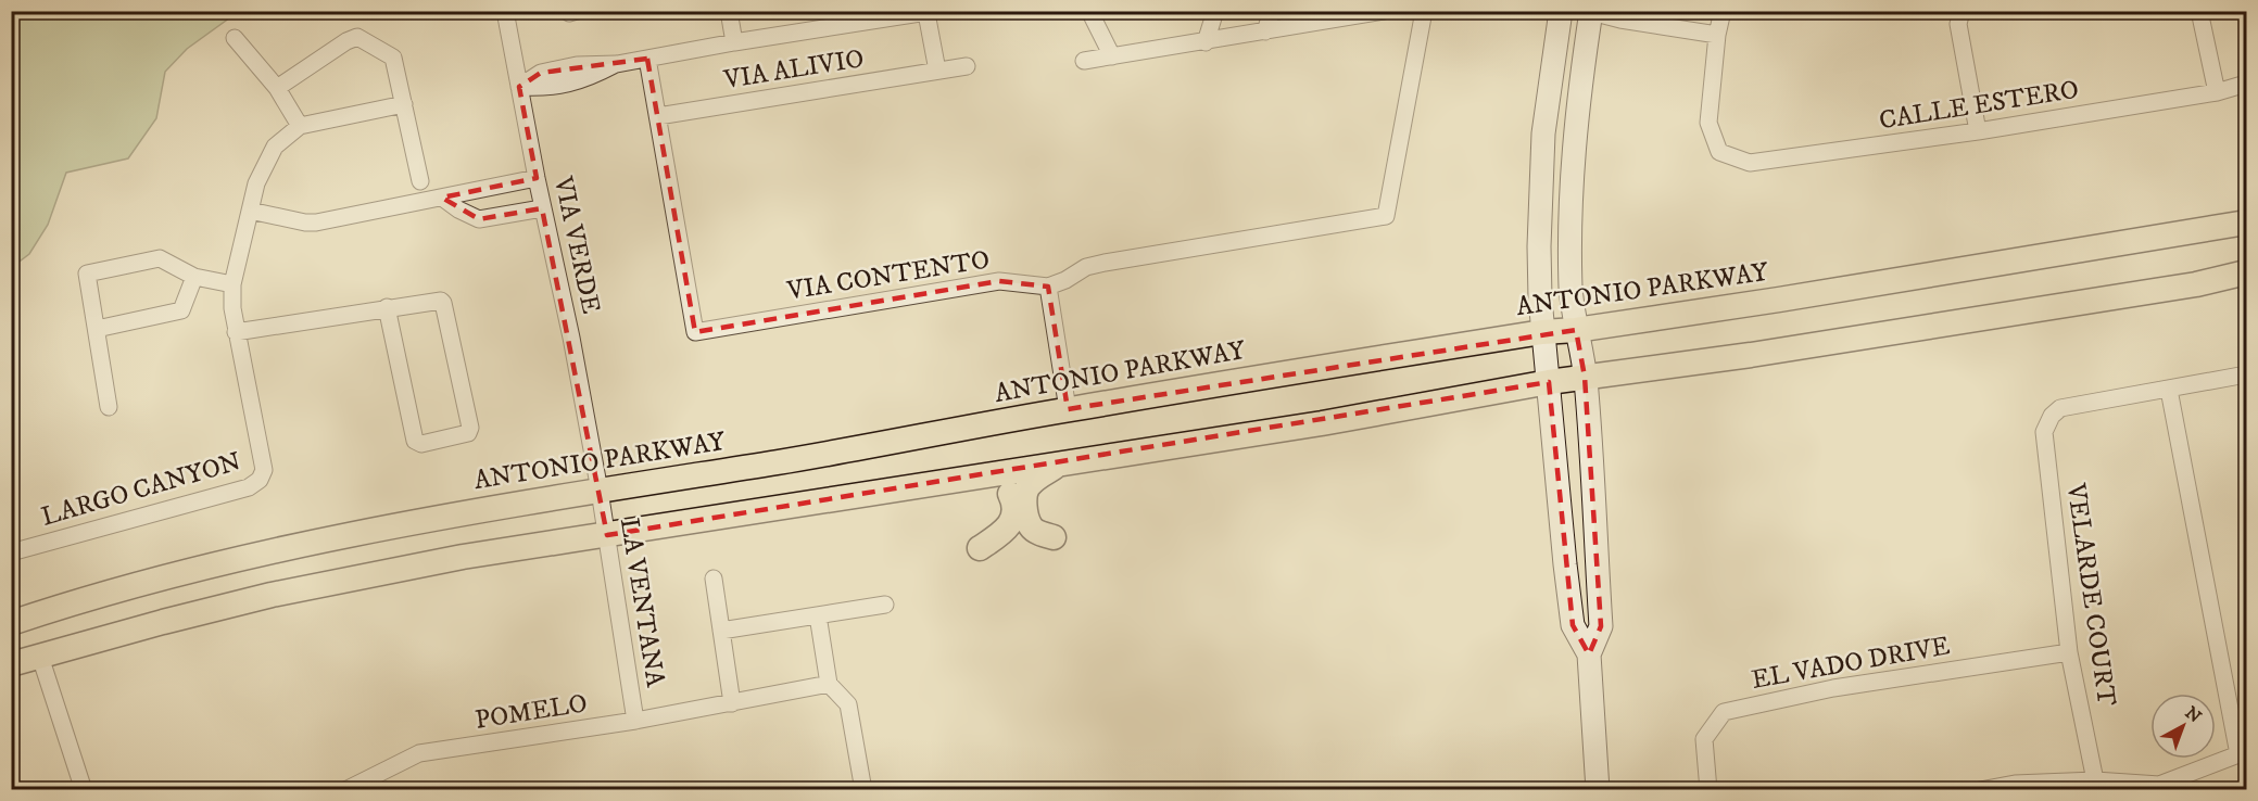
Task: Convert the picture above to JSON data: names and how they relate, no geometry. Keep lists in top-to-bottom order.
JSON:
{
  "streets": {
    "main road": ["ANTONIO PARKWAY"],
    "street": [
      "VIA ALIVIO",
      "CALLE ESTERO",
      "VIA VERDE",
      "VIA CONTENTO",
      "LARGO CANYON",
      "VELARDE COURT",
      "LA VENTANA",
      "EL VADO DRIVE",
      "POMELO"
    ]
  },
  "crossings": [
    ["VIA ALIVIO", "VIA CONTENTO"],
    ["VIA VERDE", "ANTONIO PARKWAY"],
    ["VIA VERDE", "LA VENTANA"],
    ["ANTONIO PARKWAY", "LA VENTANA"],
    ["VELARDE COURT", "EL VADO DRIVE"],
    ["LA VENTANA", "POMELO"]
  ],
  "north": "top right"
}
